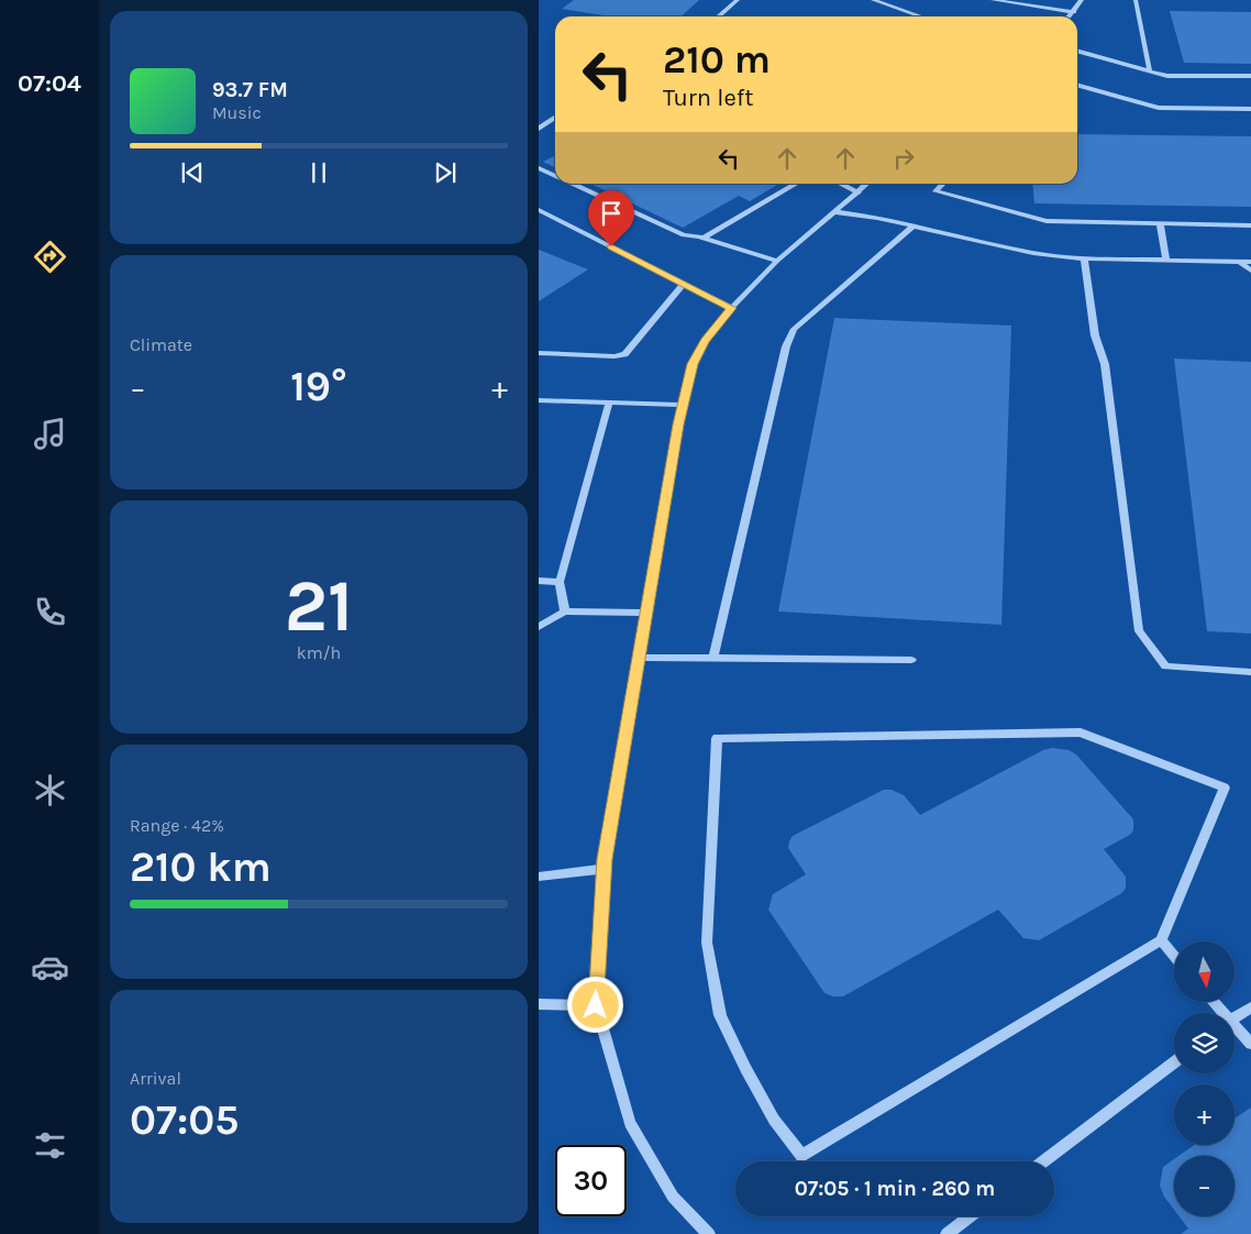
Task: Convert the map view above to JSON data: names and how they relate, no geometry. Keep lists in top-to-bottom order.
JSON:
{
  "north": "bottom",
  "page": {
    "tabs": "07:04",
    "turn": ["210 m", "Turn left"],
    "song": ["93.7 FM", "Music"],
    "tile": [
      "Climate",
      ["21", "km/h"],
      ["Range · 42%", "210 km"],
      ["Arrival", "07:05"]
    ],
    "heat": ["−", "19°", "+"],
    "map_buttons": ["+", "−"],
    "limit": "30",
    "trip": "07:05 · 1 min · 260 m"
  }
}
